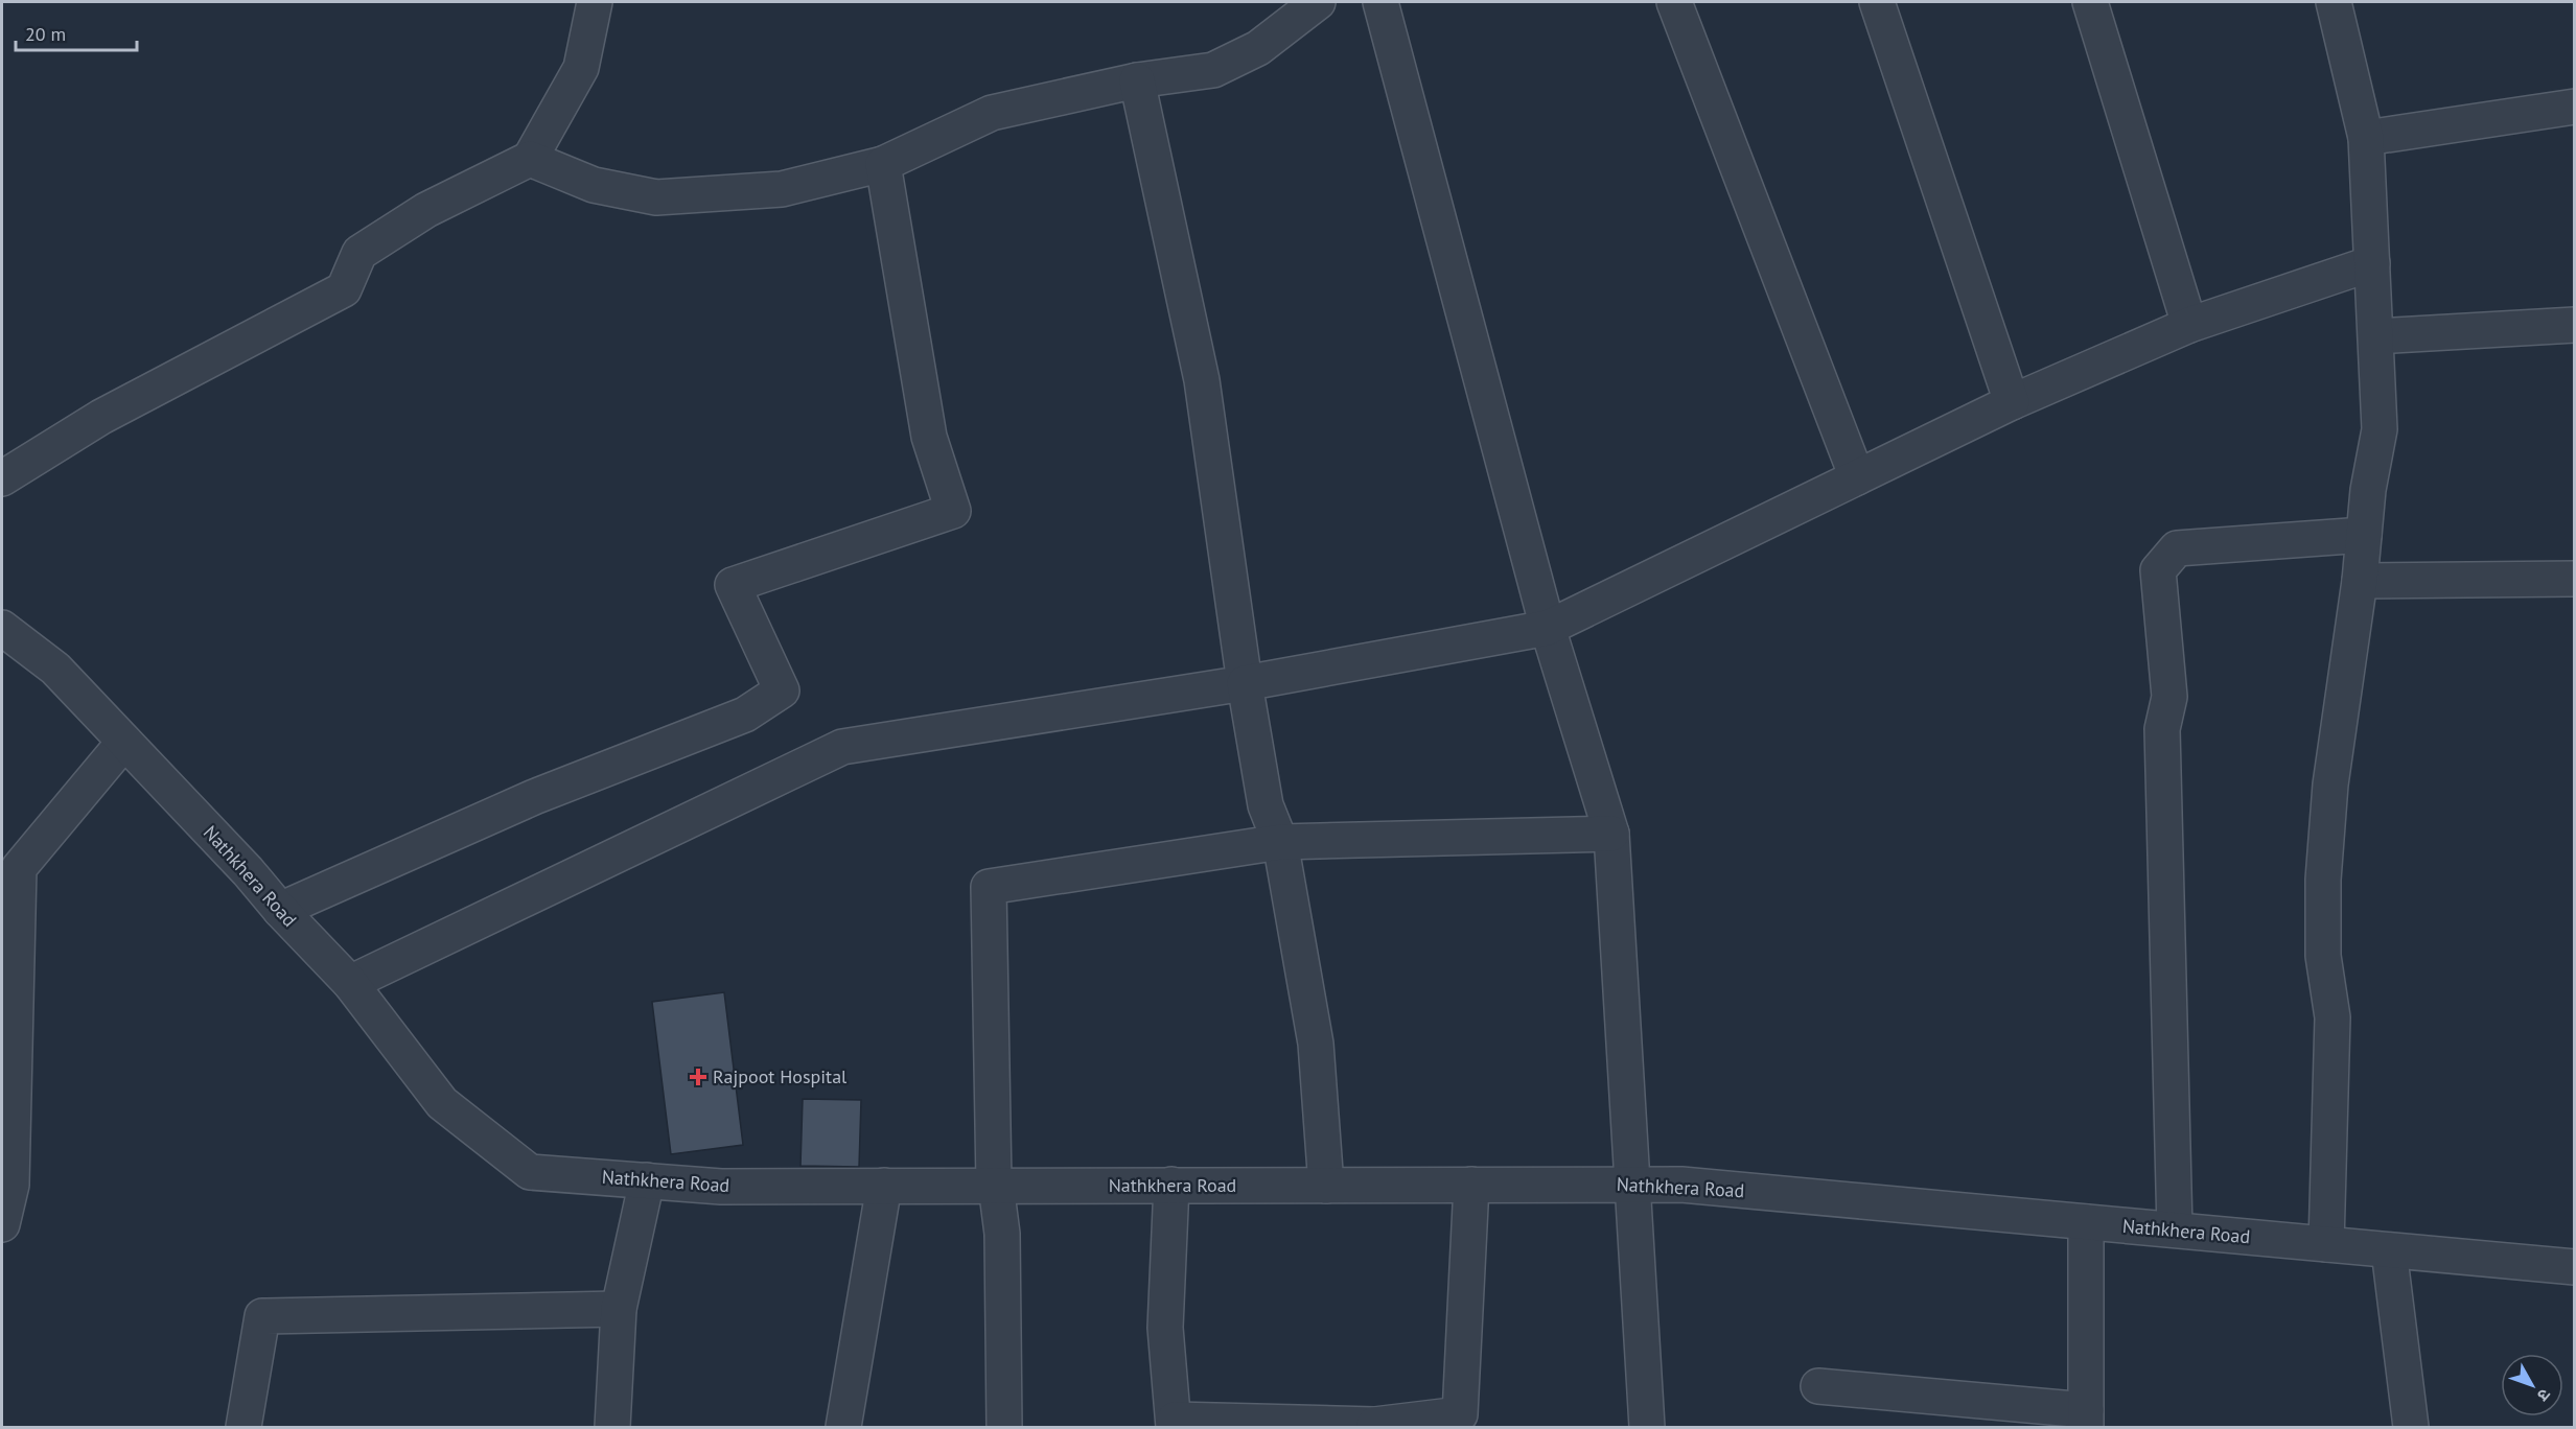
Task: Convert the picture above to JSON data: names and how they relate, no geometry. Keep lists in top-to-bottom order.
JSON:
{
  "streets": {
    "street": ["Nathkhera Road"]
  },
  "places": {
    "health": ["Rajpoot Hospital"]
  },
  "scale_bar": "20 m",
  "north": "bottom right"
}
